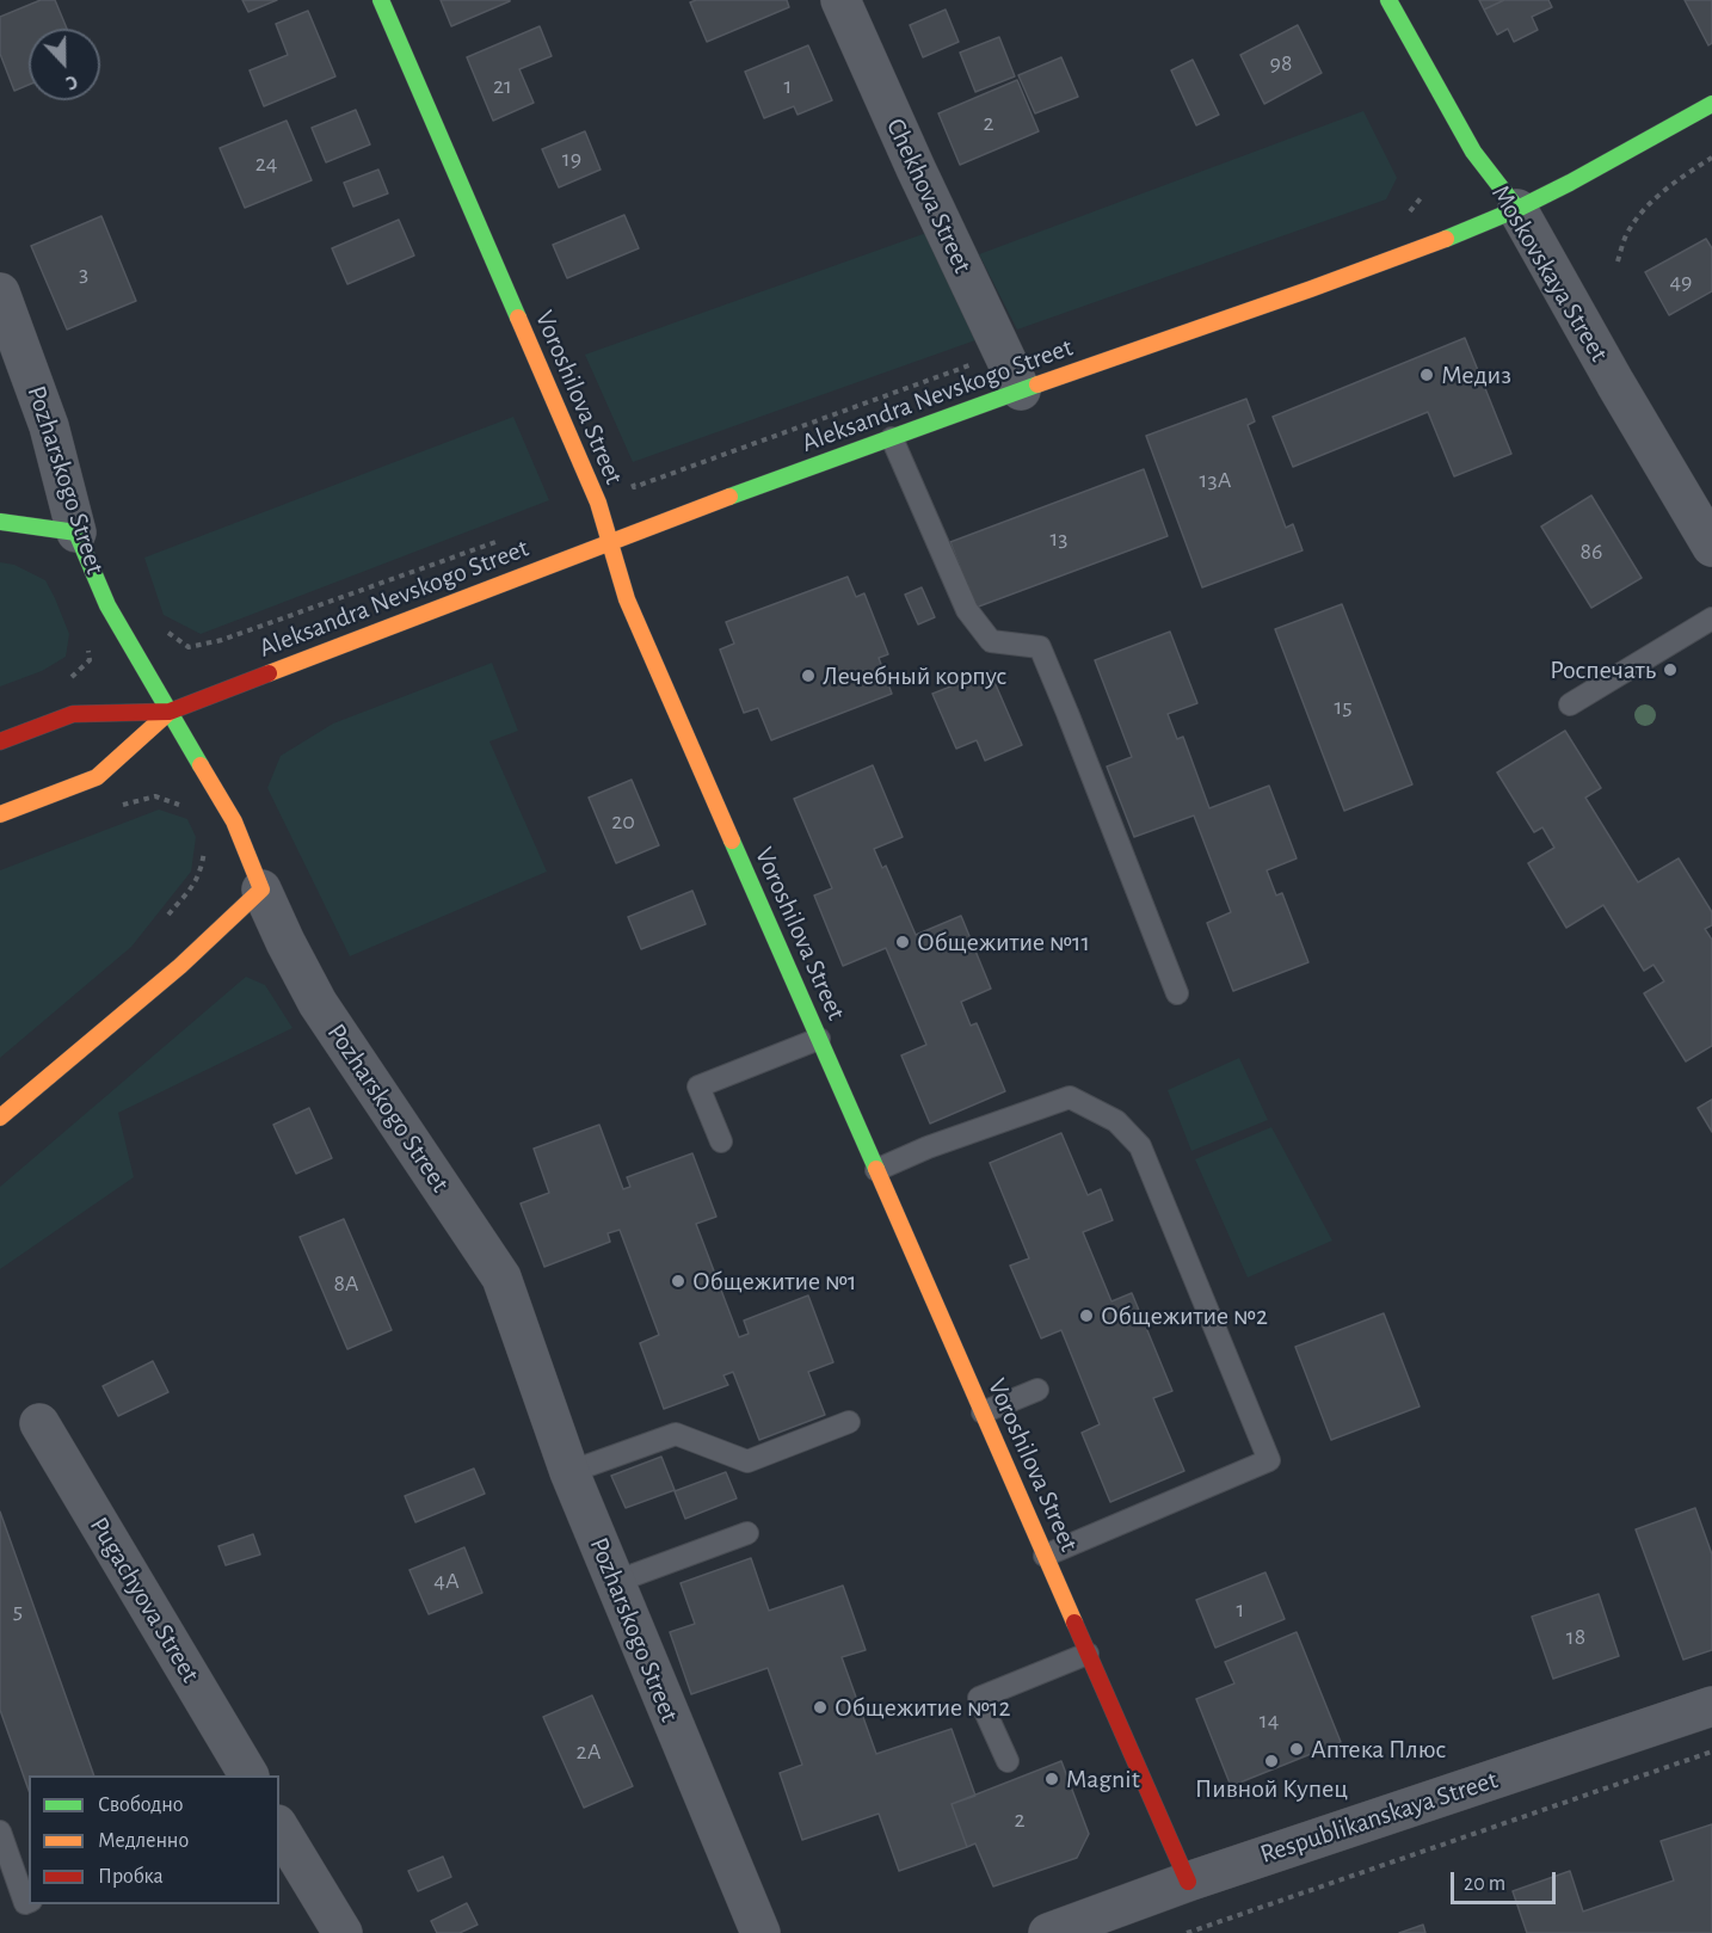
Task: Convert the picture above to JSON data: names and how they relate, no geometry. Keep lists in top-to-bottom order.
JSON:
{
  "streets": {
    "street": [
      "Chekhova Street",
      "Moskovskaya Street",
      "Aleksandra Nevskogo Street",
      "Voroshilova Street",
      "Pozharskogo Street",
      "Pugachyova Street",
      "Respublikanskaya Street"
    ]
  },
  "crossings": [
    ["Chekhova Street", "Aleksandra Nevskogo Street"],
    ["Moskovskaya Street", "Aleksandra Nevskogo Street"],
    ["Aleksandra Nevskogo Street", "Voroshilova Street"],
    ["Aleksandra Nevskogo Street", "Pozharskogo Street"],
    ["Voroshilova Street", "Respublikanskaya Street"]
  ],
  "places": [
    "Медиз",
    "Роспечать",
    "Лечебный корпус",
    "Общежитие №11",
    "Общежитие №1",
    "Общежитие №2",
    "Общежитие №12",
    "Аптека Плюс",
    "Пивной Купец",
    "Magnit"
  ],
  "house_numbers": [
    "98",
    "21",
    "1",
    "2",
    "19",
    "24",
    "3",
    "49",
    "13А",
    "13",
    "86",
    "15",
    "20",
    "8А",
    "4А",
    "1",
    "5",
    "18",
    "14",
    "2А",
    "2"
  ],
  "legend": ["Свободно", "Медленно", "Пробка"],
  "scale_bar": "20 m",
  "north": "bottom"
}
